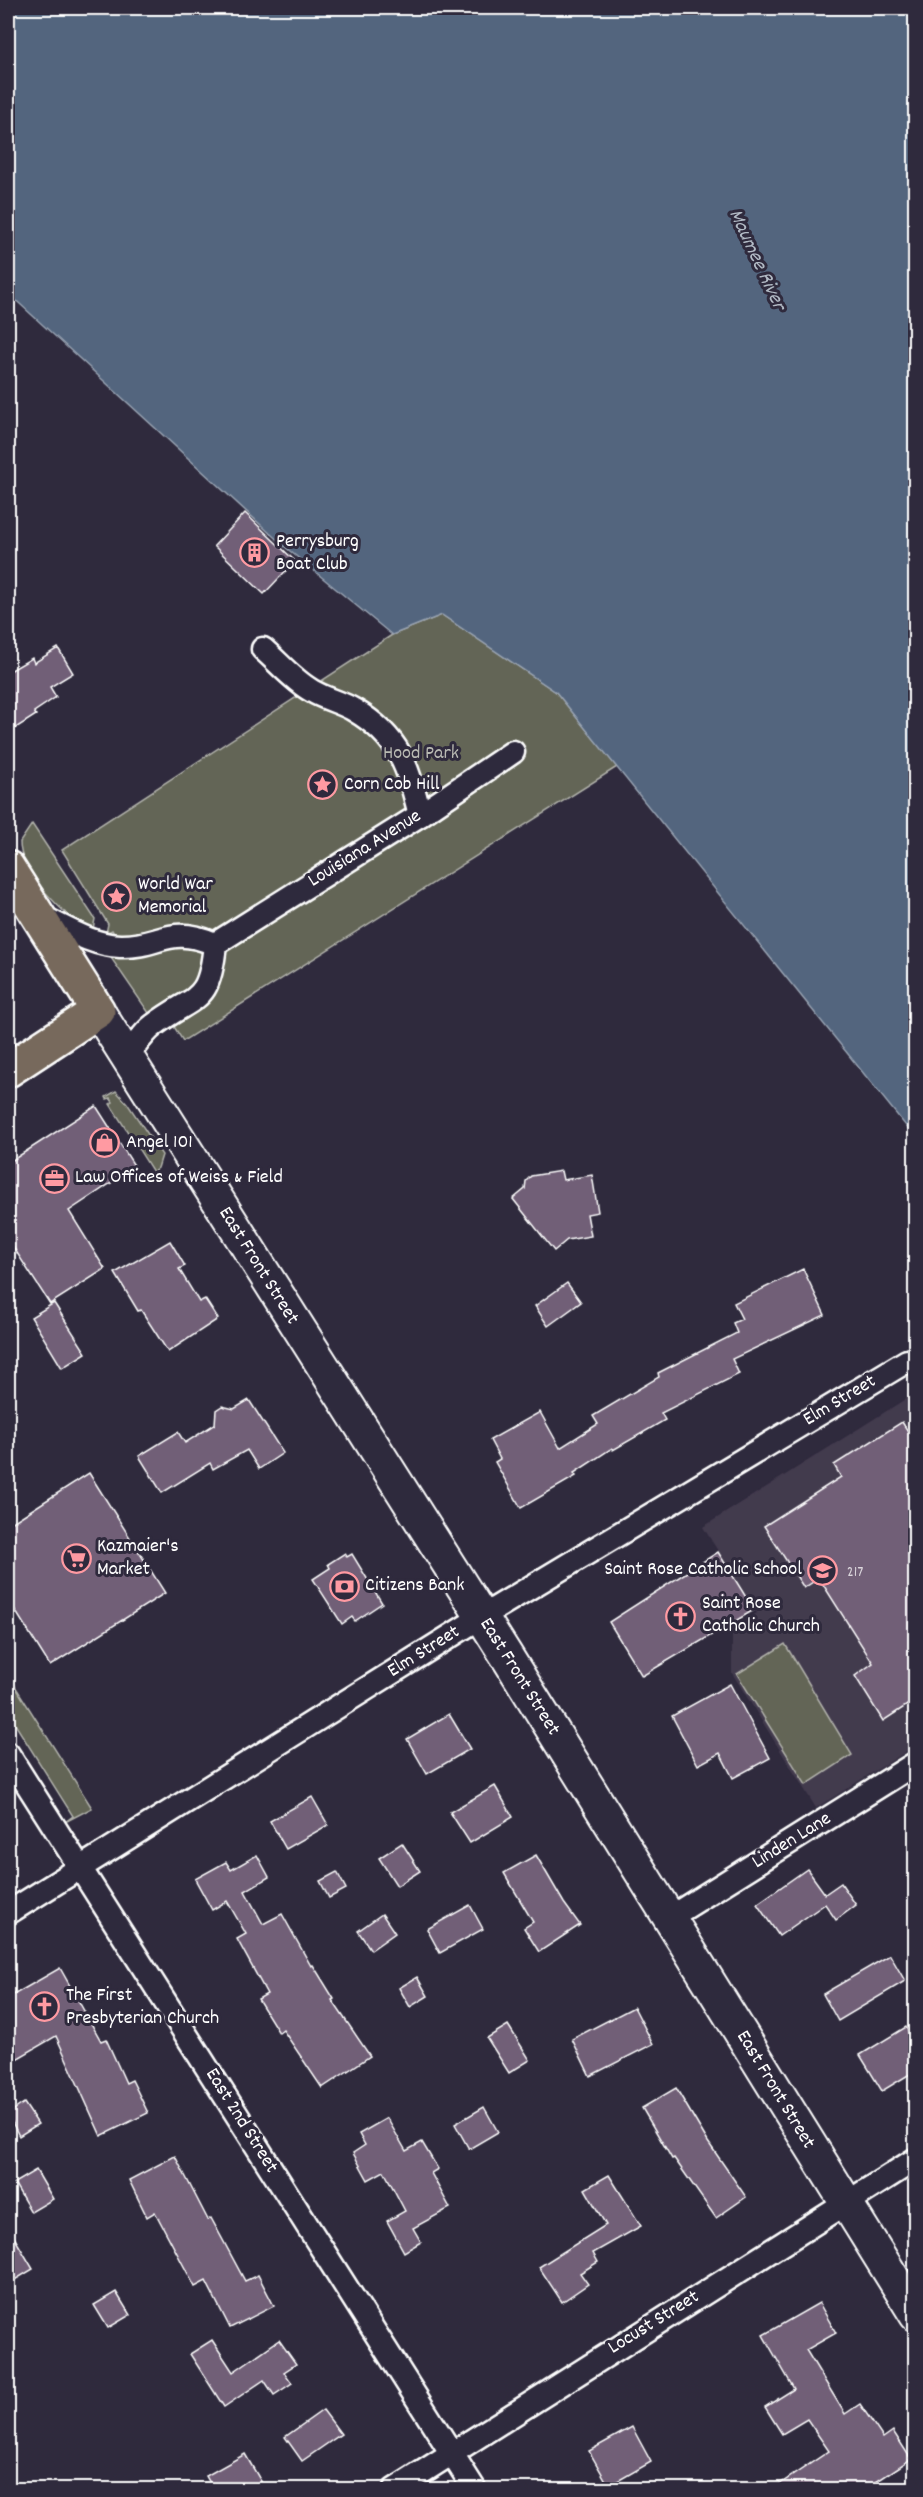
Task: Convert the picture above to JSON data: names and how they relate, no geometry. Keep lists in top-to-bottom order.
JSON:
{
  "streets": {
    "main road": ["East Front Street"],
    "street": [
      "Louisiana Avenue",
      "Elm Street",
      "Linden Lane",
      "East 2nd Street",
      "Locust Street"
    ]
  },
  "crossings": [
    ["East Front Street", "Elm Street"],
    ["East Front Street", "Linden Lane"],
    ["East Front Street", "Locust Street"],
    ["Elm Street", "East 2nd Street"],
    ["East 2nd Street", "Locust Street"]
  ],
  "water": ["Maumee River"],
  "parks": ["Hood Park"],
  "places": {
    "building": ["Perrysburg Boat Club"],
    "place": ["Corn Cob Hill", "World War Memorial"],
    "shop": ["Angel 101"],
    "office": ["Law Offices of Weiss & Field"],
    "supermarket": ["Kazmaier's Market"],
    "school or university": ["Saint Rose Catholic School"],
    "bank": ["Citizens Bank"],
    "church": ["Saint Rose Catholic Church", "The First Presbyterian Church"]
  },
  "house_numbers": ["217"]
}
